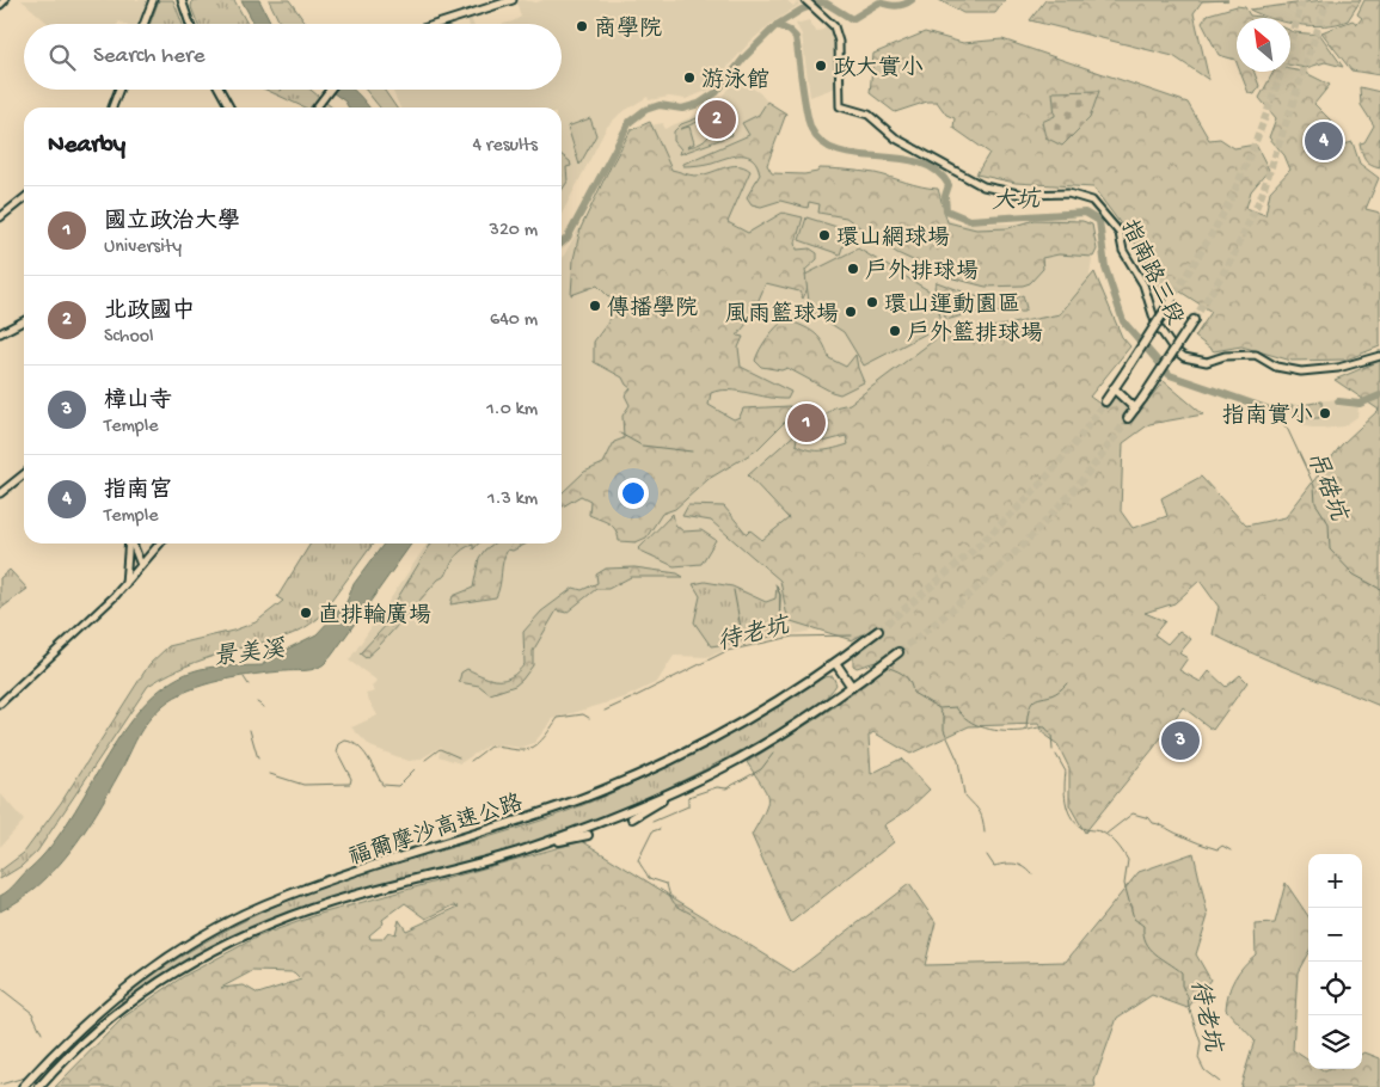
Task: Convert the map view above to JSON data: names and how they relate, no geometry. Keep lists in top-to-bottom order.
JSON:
{
  "streets": {
    "highway": ["福爾摩沙高速公路"],
    "street": ["指南路三段"]
  },
  "water": [
    "大坑",
    "吊硞坑",
    "待老坑",
    "景美溪"
  ],
  "places": [
    "商學院",
    "政大實小",
    "游泳館",
    "環山網球場",
    "戶外排球場",
    "環山運動園區",
    "傳播學院",
    "風雨籃球場",
    "戶外籃排球場",
    "指南實小",
    "直排輪廣場"
  ],
  "north": "top left",
  "page": {
    "search": "Search here",
    "pins": [
      "2",
      "4",
      "1",
      "3"
    ],
    "heading": ["Nearby", "4 results"],
    "list": [
      {
        "mark": "1",
        "name": "國立政治大學",
        "note": "University",
        "value": "320 m"
      },
      {
        "mark": "2",
        "name": "北政國中",
        "note": "School",
        "value": "640 m"
      },
      {
        "mark": "3",
        "name": "樟山寺",
        "note": "Temple",
        "value": "1.0 km"
      },
      {
        "mark": "4",
        "name": "指南宮",
        "note": "Temple",
        "value": "1.3 km"
      }
    ],
    "map_buttons": ["+", "−"]
  }
}
